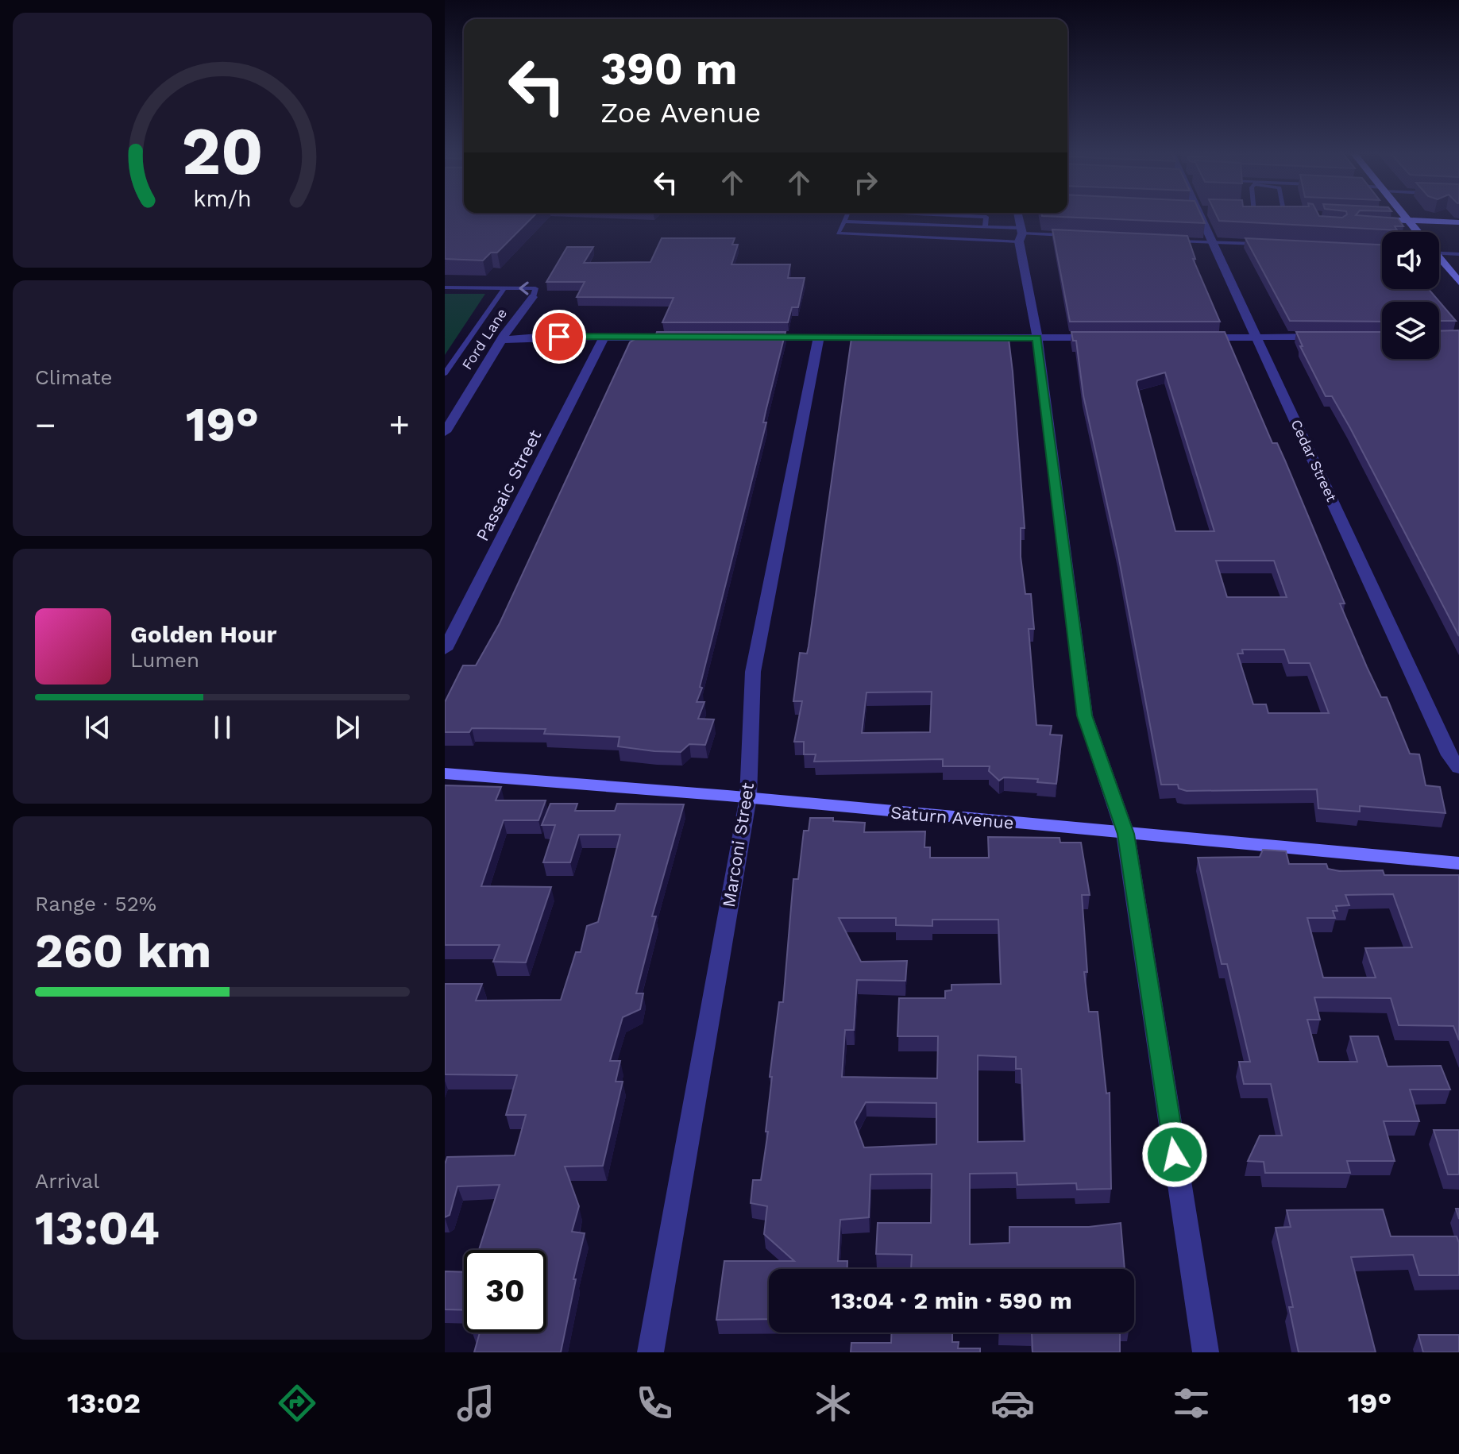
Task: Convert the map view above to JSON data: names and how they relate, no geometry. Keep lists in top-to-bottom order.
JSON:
{
  "streets": {
    "main road": ["Saturn Avenue"],
    "street": [
      "Ford Lane",
      "Cedar Street",
      "Passaic Street",
      "Marconi Street"
    ]
  },
  "crossings": [
    ["Saturn Avenue", "Marconi Street"]
  ],
  "page": {
    "turn": ["390 m", "Zoe Avenue"],
    "tile": [
      "Climate",
      ["Range · 52%", "260 km"],
      ["Arrival", "13:04"]
    ],
    "heat": ["−", "19°", "+"],
    "song": ["Golden Hour", "Lumen"],
    "limit": "30",
    "trip": "13:04 · 2 min · 590 m",
    "tabs": ["13:02", "19°"],
    "gauge": ["20", "km/h"]
  }
}
